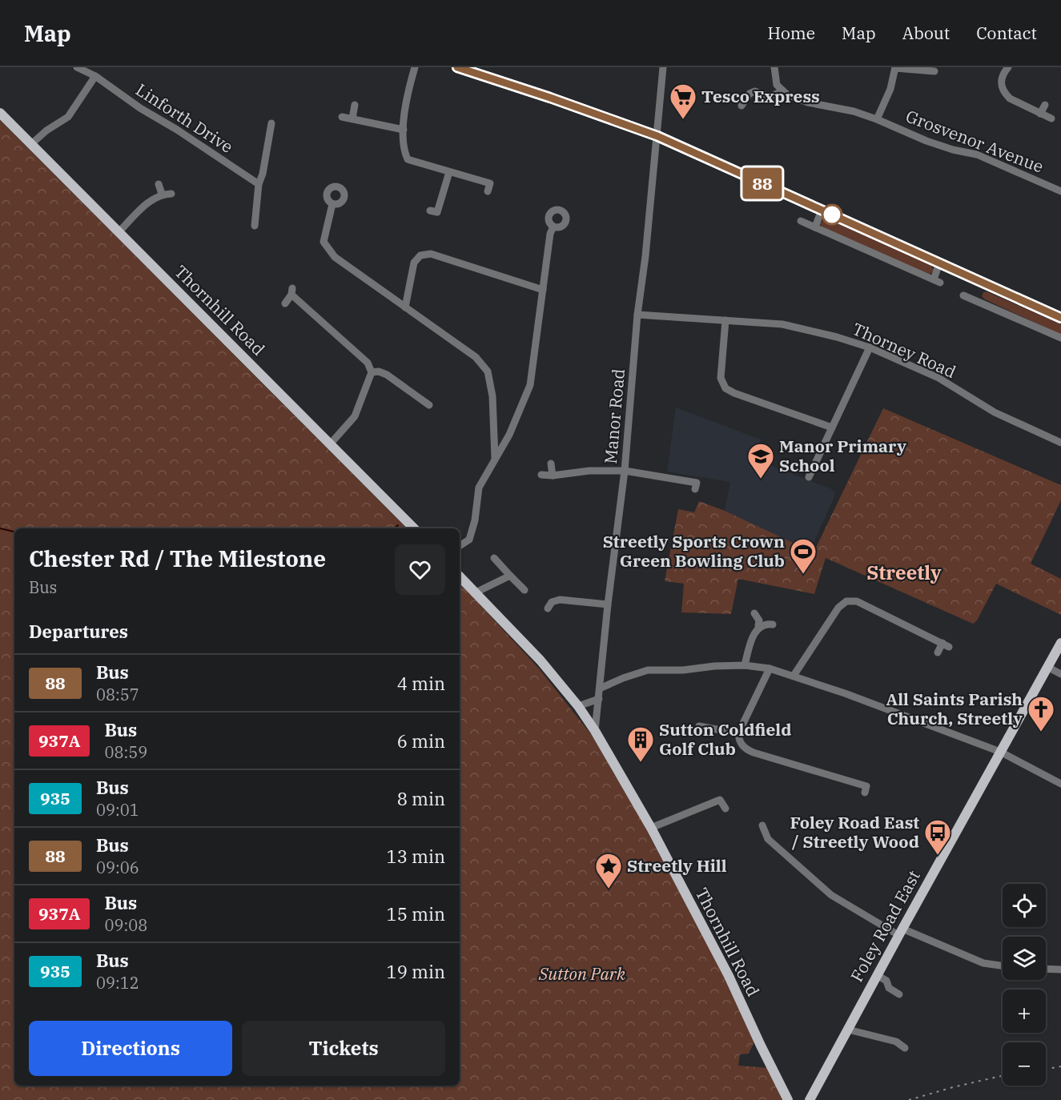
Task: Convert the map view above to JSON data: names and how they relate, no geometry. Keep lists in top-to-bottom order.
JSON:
{
  "streets": {
    "main road": ["Thornhill Road", "Foley Road East"],
    "street": [
      "Linforth Drive",
      "Grosvenor Avenue",
      "Thorney Road",
      "Manor Road"
    ]
  },
  "crossings": [
    ["Thornhill Road", "Manor Road"],
    ["Thorney Road", "Manor Road"]
  ],
  "districts": ["Streetly"],
  "parks": ["Sutton Park"],
  "places": {
    "supermarket": ["Tesco Express"],
    "school or university": ["Manor Primary School"],
    "sports": ["Streetly Sports Crown Green Bowling Club"],
    "church": ["All Saints Parish Church, Streetly"],
    "building": ["Sutton Coldfield Golf Club"],
    "bus stop": ["Foley Road East / Streetly Wood"],
    "place": ["Streetly Hill"]
  },
  "lines": ["bus line 88"],
  "page": {
    "header": "Map",
    "nav": [
      "Home",
      "Map",
      "About",
      "Contact"
    ],
    "on_map": "88",
    "heading": [
      ["Chester Rd / The Milestone", "Bus"],
      "Departures"
    ],
    "list": [
      {
        "mark": "88",
        "name": "Bus",
        "note": "08:57",
        "value": "4 min"
      },
      {
        "mark": "937A",
        "name": "Bus",
        "note": "08:59",
        "value": "6 min"
      },
      {
        "mark": "935",
        "name": "Bus",
        "note": "09:01",
        "value": "8 min"
      },
      {
        "mark": "88",
        "name": "Bus",
        "note": "09:06",
        "value": "13 min"
      },
      {
        "mark": "937A",
        "name": "Bus",
        "note": "09:08",
        "value": "15 min"
      },
      {
        "mark": "935",
        "name": "Bus",
        "note": "09:12",
        "value": "19 min"
      }
    ],
    "map_buttons": ["+", "−"],
    "buttons": ["Directions", "Tickets"]
  }
}
